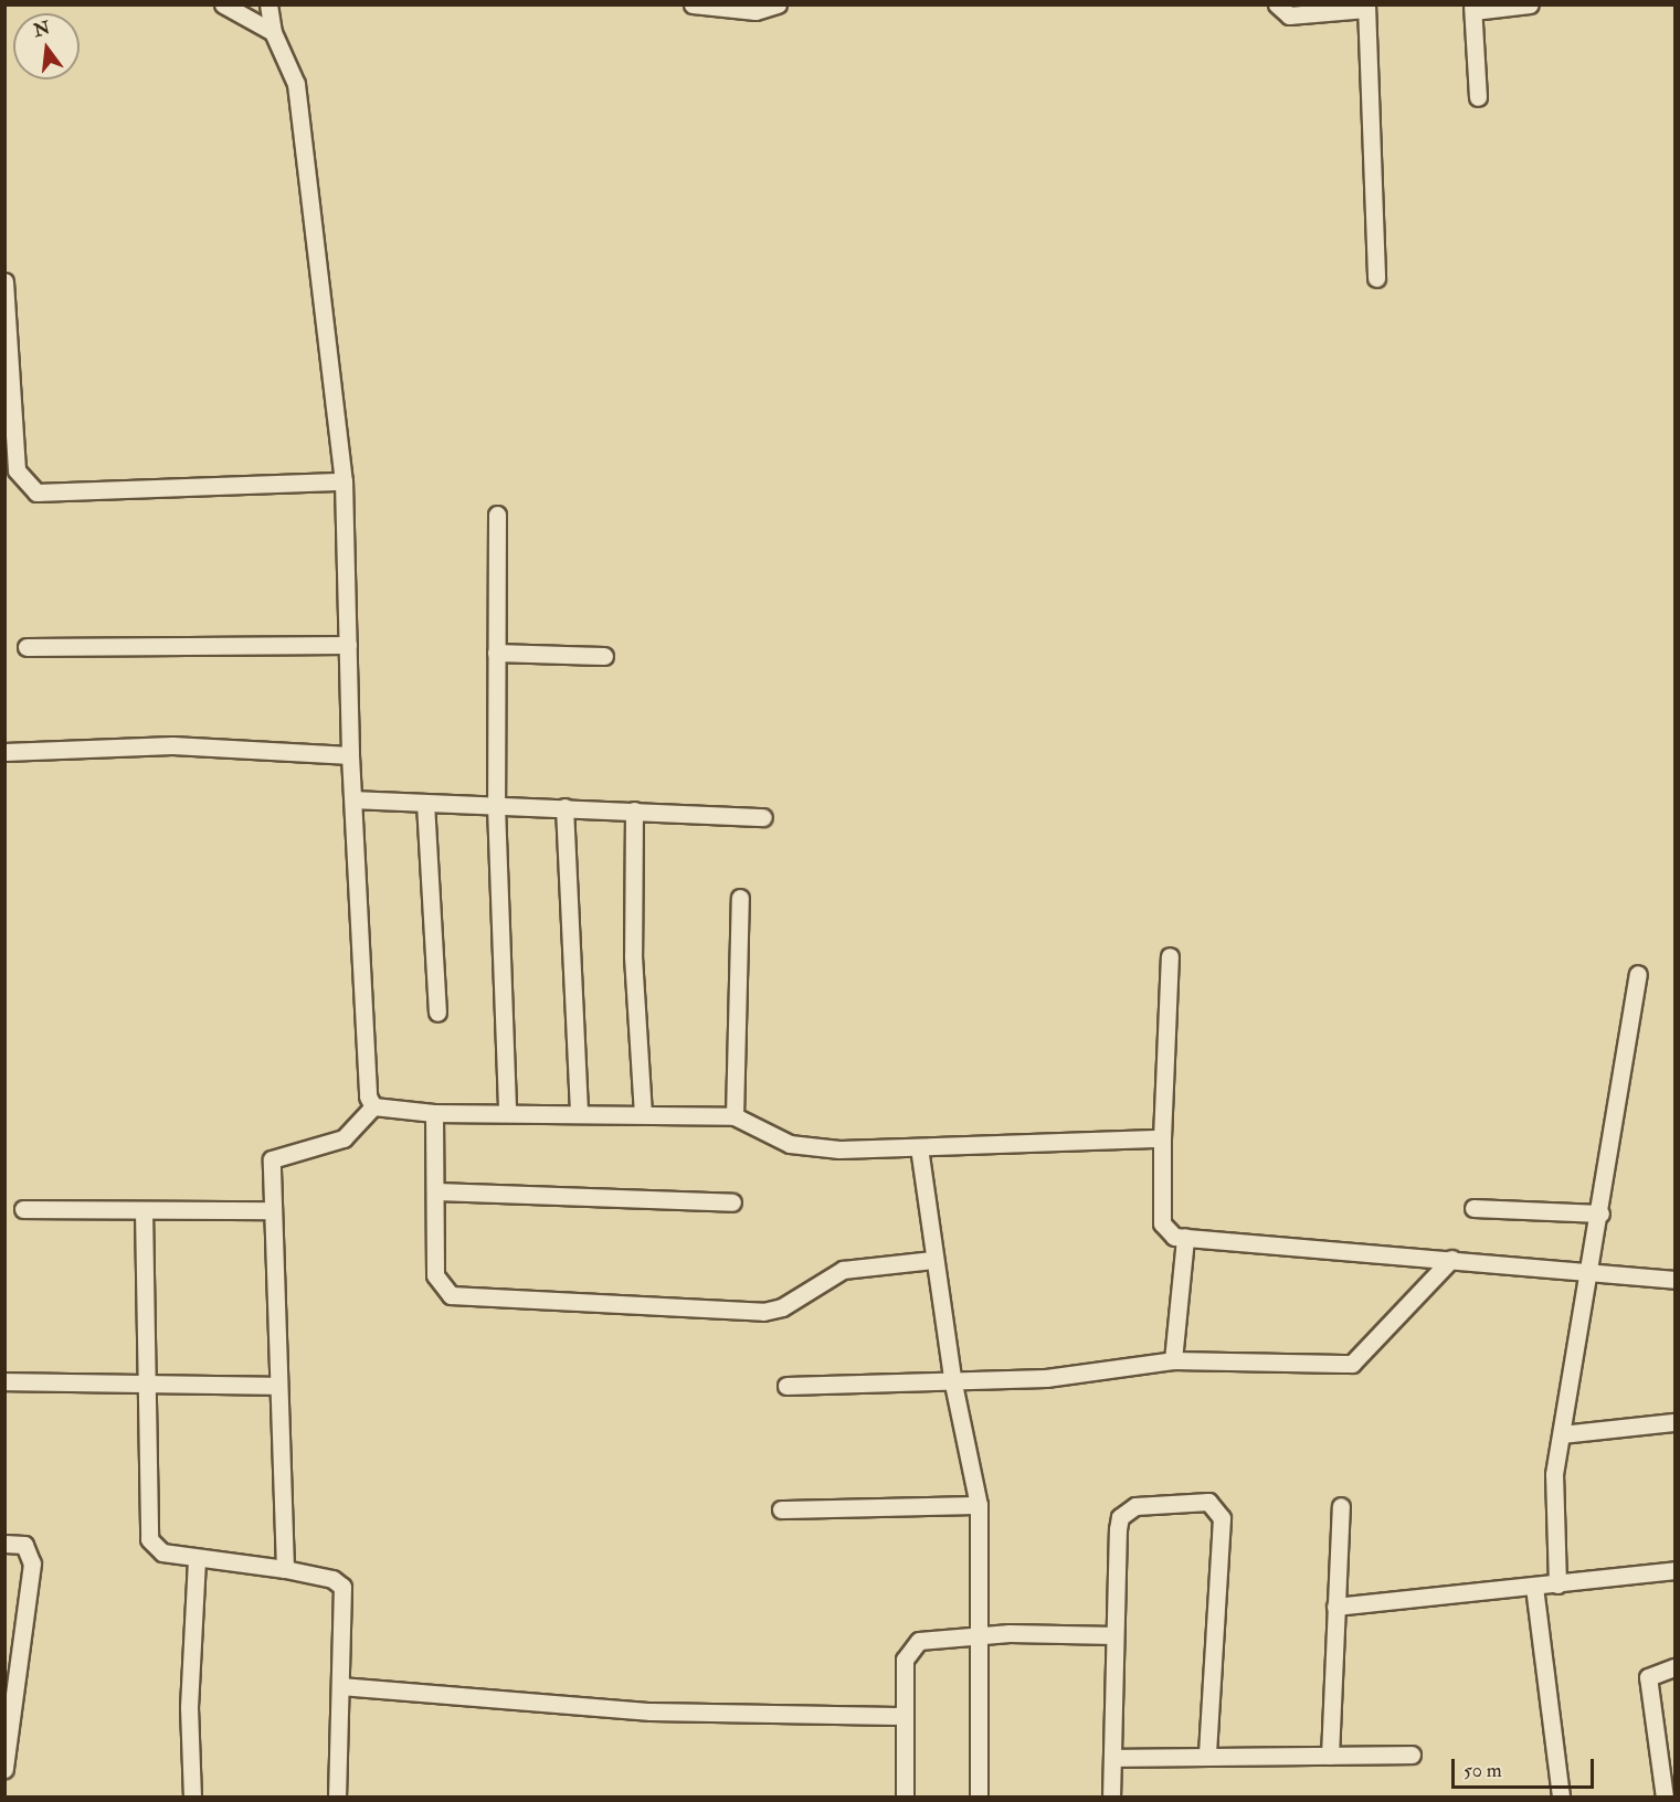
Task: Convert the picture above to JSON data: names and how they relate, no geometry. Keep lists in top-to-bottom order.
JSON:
{
  "scale_bar": "50 m",
  "north": "top"
}
